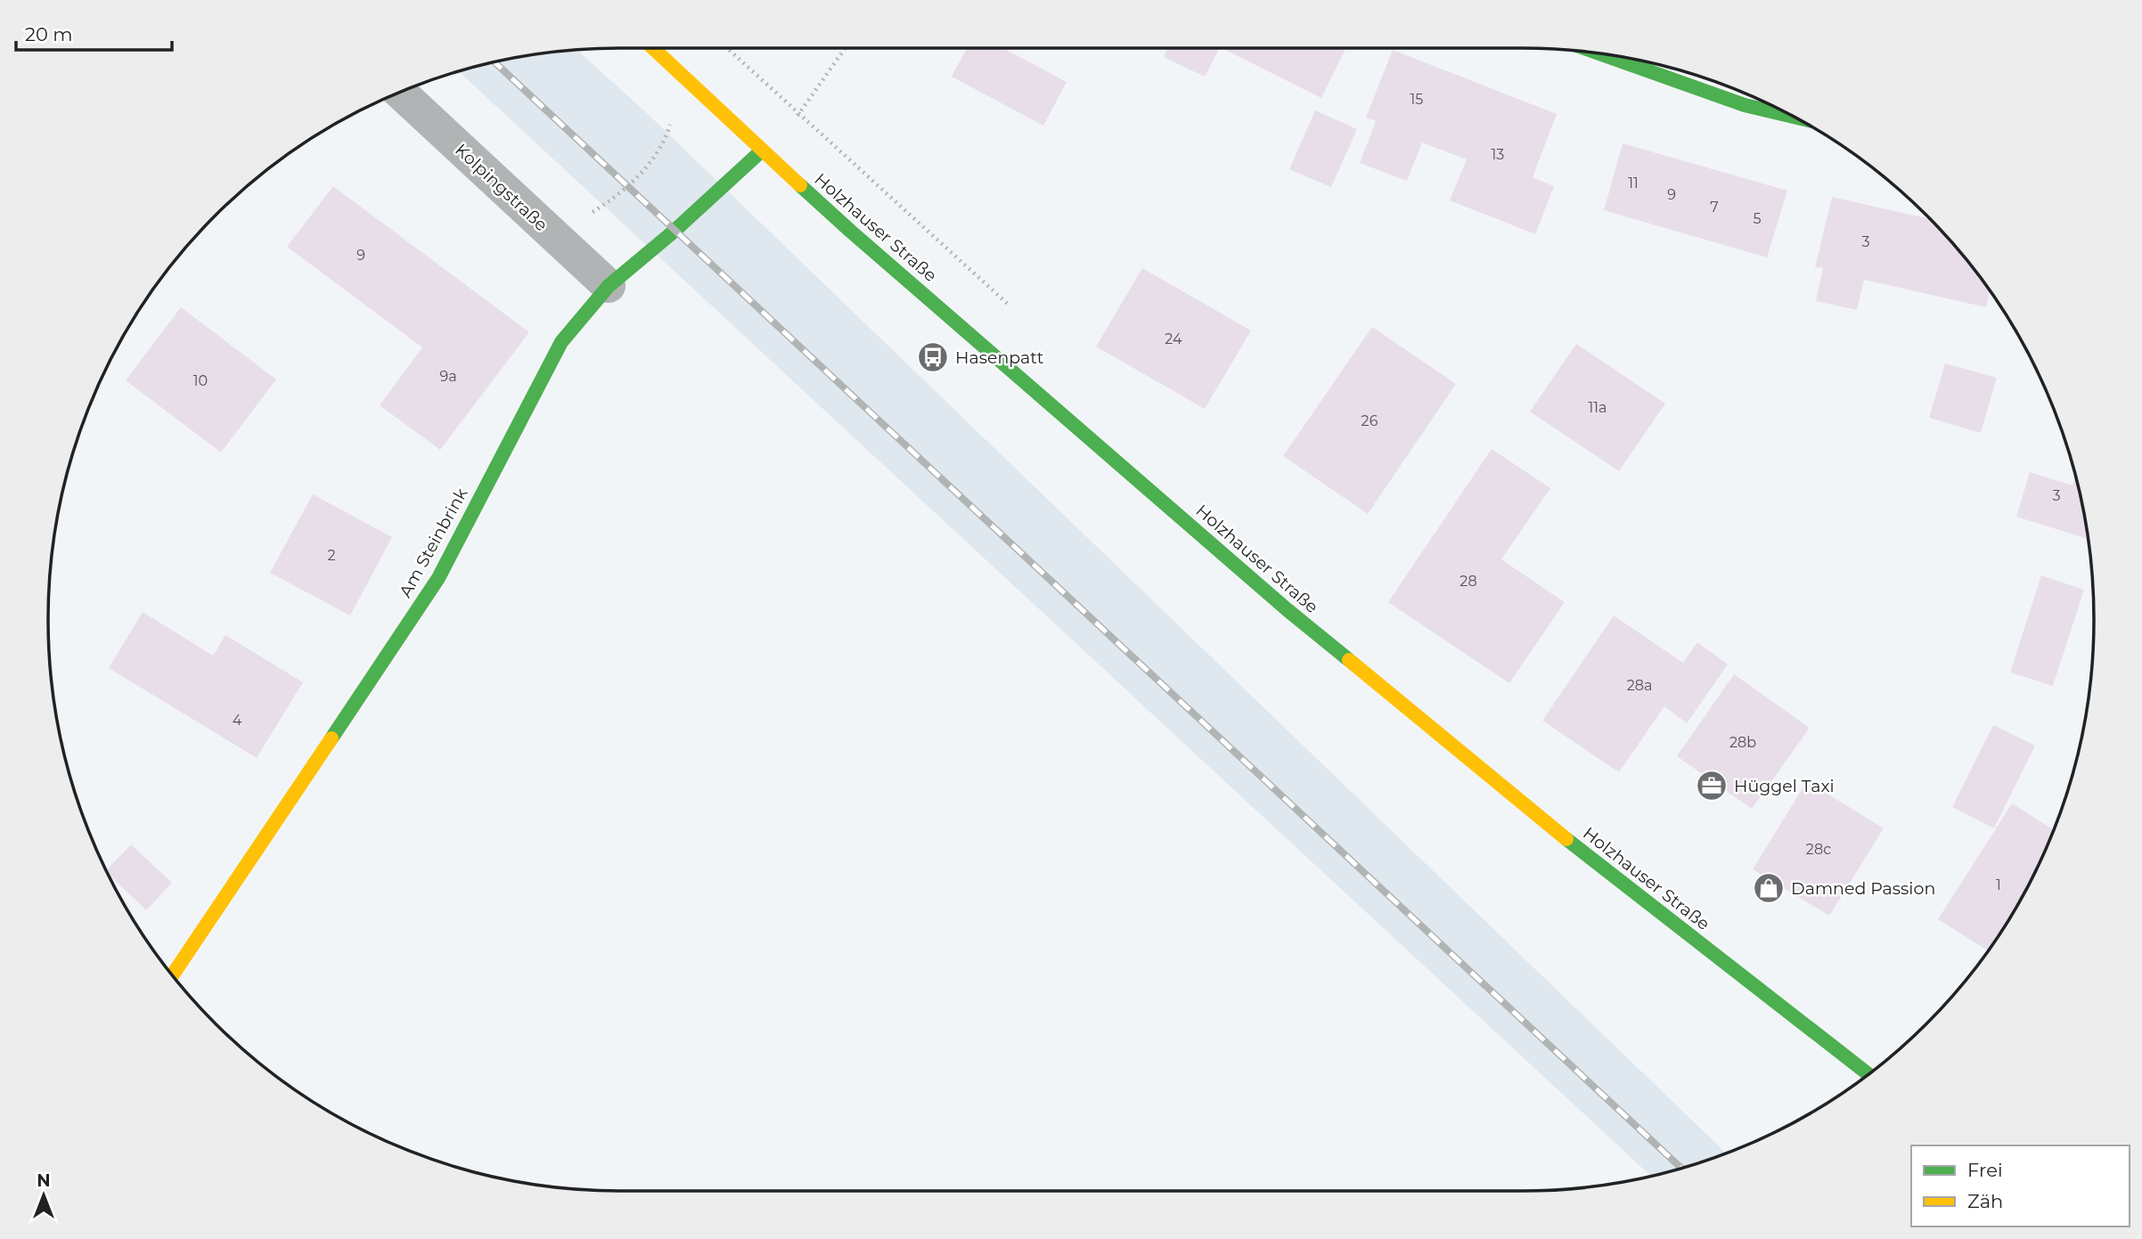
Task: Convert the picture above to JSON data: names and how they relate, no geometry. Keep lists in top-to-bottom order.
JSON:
{
  "streets": {
    "street": ["Kolpingstraße", "Holzhauser Straße", "Am Steinbrink"]
  },
  "crossings": [
    ["Kolpingstraße", "Am Steinbrink"],
    ["Holzhauser Straße", "Am Steinbrink"]
  ],
  "places": {
    "bus stop": ["Hasenpatt"],
    "office": ["Hüggel Taxi"],
    "shop": ["Damned Passion"]
  },
  "house_numbers": [
    "15",
    "13",
    "11",
    "9",
    "7",
    "5",
    "3",
    "9",
    "24",
    "9a",
    "10",
    "11a",
    "26",
    "3",
    "2",
    "28",
    "28a",
    "4",
    "28b",
    "28c",
    "1"
  ],
  "legend": ["Frei", "Zäh"],
  "scale_bar": "20 m",
  "north": "top"
}
